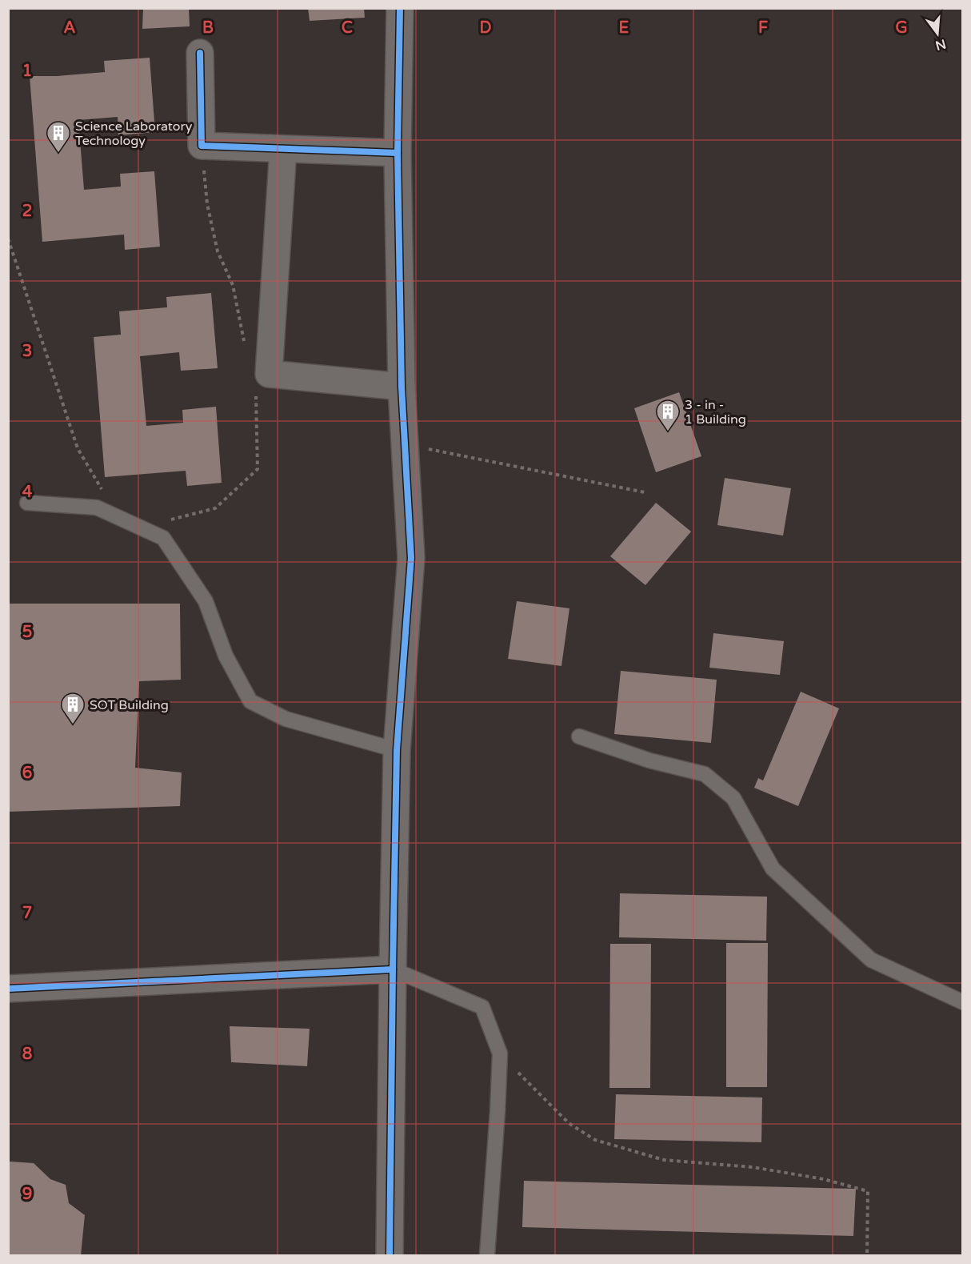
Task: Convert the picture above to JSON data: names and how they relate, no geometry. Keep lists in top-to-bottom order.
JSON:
{
  "places": {
    "building": ["Science Laboratory Technology", "3 - in - 1 Building", "SOT Building"]
  },
  "north": "bottom",
  "grid": {
    "columns": [
      "A",
      "B",
      "C",
      "D",
      "E",
      "F",
      "G"
    ],
    "rows": [
      "1",
      "2",
      "3",
      "4",
      "5",
      "6",
      "7",
      "8",
      "9"
    ]
  }
}
